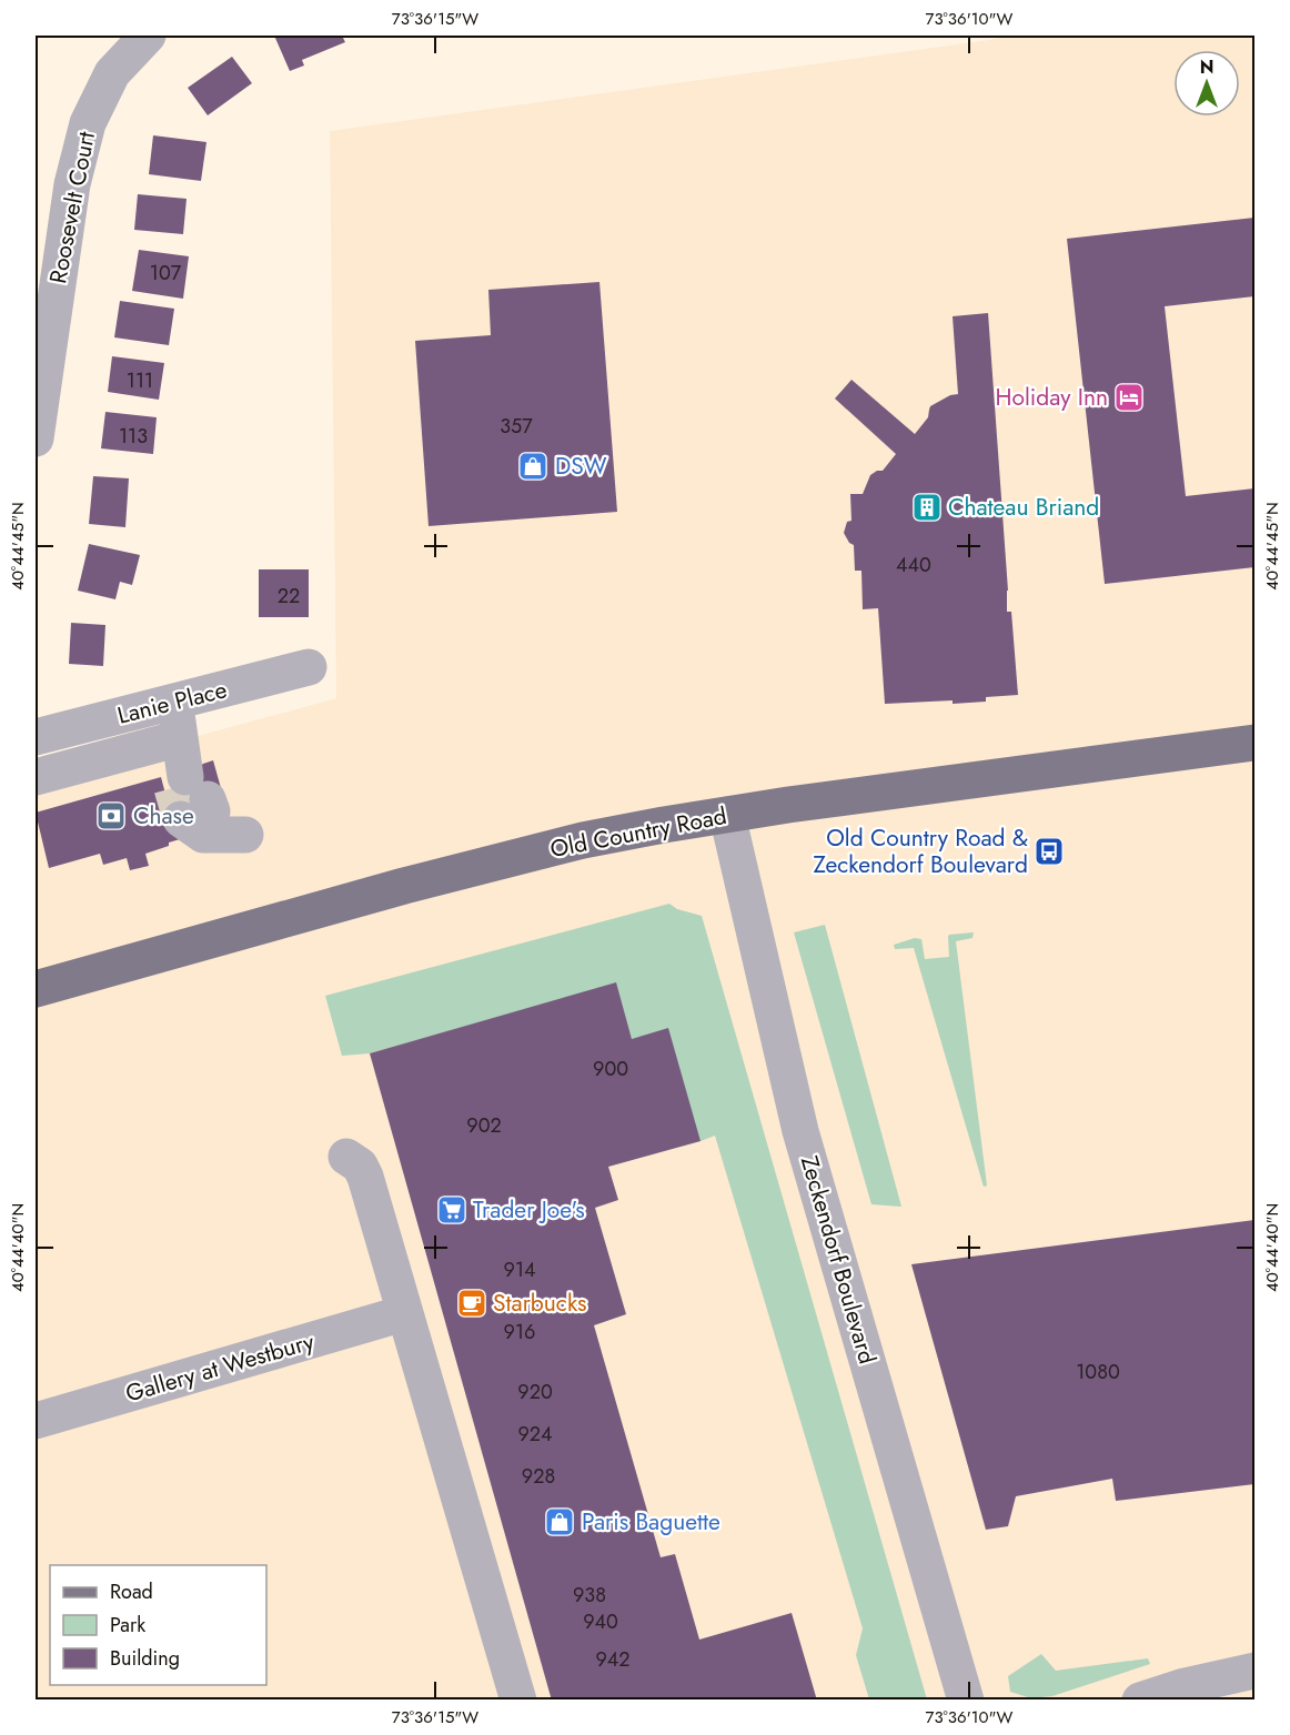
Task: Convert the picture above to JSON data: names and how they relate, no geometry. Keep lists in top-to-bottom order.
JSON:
{
  "streets": {
    "main road": ["Old Country Road"],
    "street": [
      "Roosevelt Court",
      "Lanie Place",
      "Zeckendorf Boulevard",
      "Gallery at Westbury"
    ]
  },
  "crossings": [
    ["Old Country Road", "Zeckendorf Boulevard"]
  ],
  "places": {
    "hotel": ["Holiday Inn"],
    "shop": ["DSW", "Paris Baguette"],
    "building": ["Chateau Briand"],
    "bank": ["Chase"],
    "bus stop": ["Old Country Road & Zeckendorf Boulevard"],
    "supermarket": ["Trader Joe's"],
    "cafe": ["Starbucks"]
  },
  "house_numbers": [
    "107",
    "111",
    "357",
    "113",
    "440",
    "22",
    "900",
    "902",
    "914",
    "916",
    "1080",
    "920",
    "924",
    "928",
    "938",
    "940",
    "942"
  ],
  "legend": ["Road", "Park", "Building"],
  "north": "top",
  "coordinates": [
    "73°36'15\"W",
    "73°36'10\"W",
    "40°44'45\"N",
    "40°44'40\"N"
  ]
}
